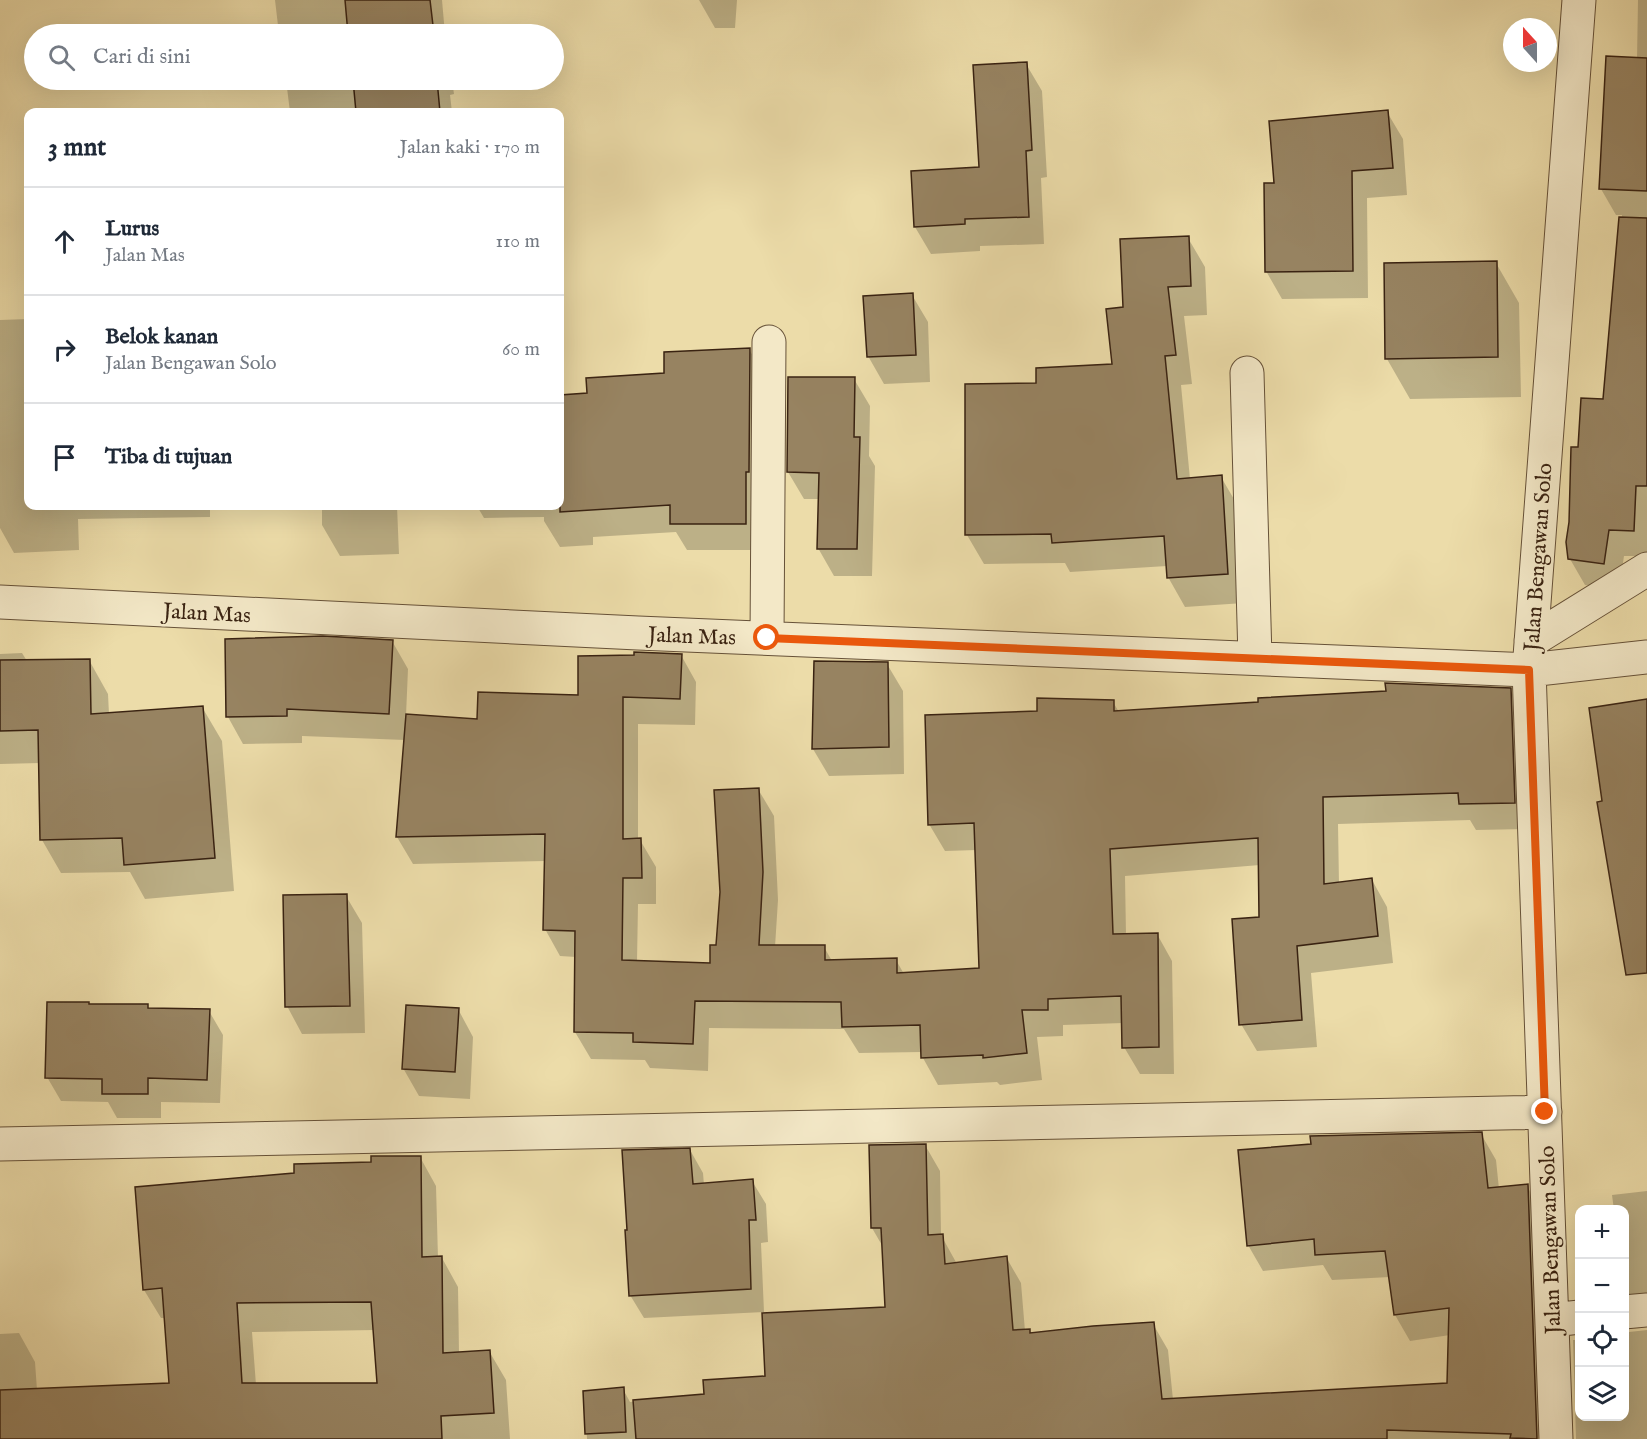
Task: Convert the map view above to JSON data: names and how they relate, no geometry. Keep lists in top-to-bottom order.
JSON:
{
  "streets": {
    "street": ["Jalan Bengawan Solo", "Jalan Mas"]
  },
  "crossings": [
    ["Jalan Bengawan Solo", "Jalan Mas"]
  ],
  "north": "top",
  "page": {
    "search": "Cari di sini",
    "heading": ["3 mnt", "Jalan kaki · 170 m"],
    "list": [
      ["Lurus", "Jalan Mas", "110 m"],
      ["Belok kanan", "Jalan Bengawan Solo", "60 m"],
      "Tiba di tujuan"
    ],
    "map_buttons": ["+", "−"]
  }
}
